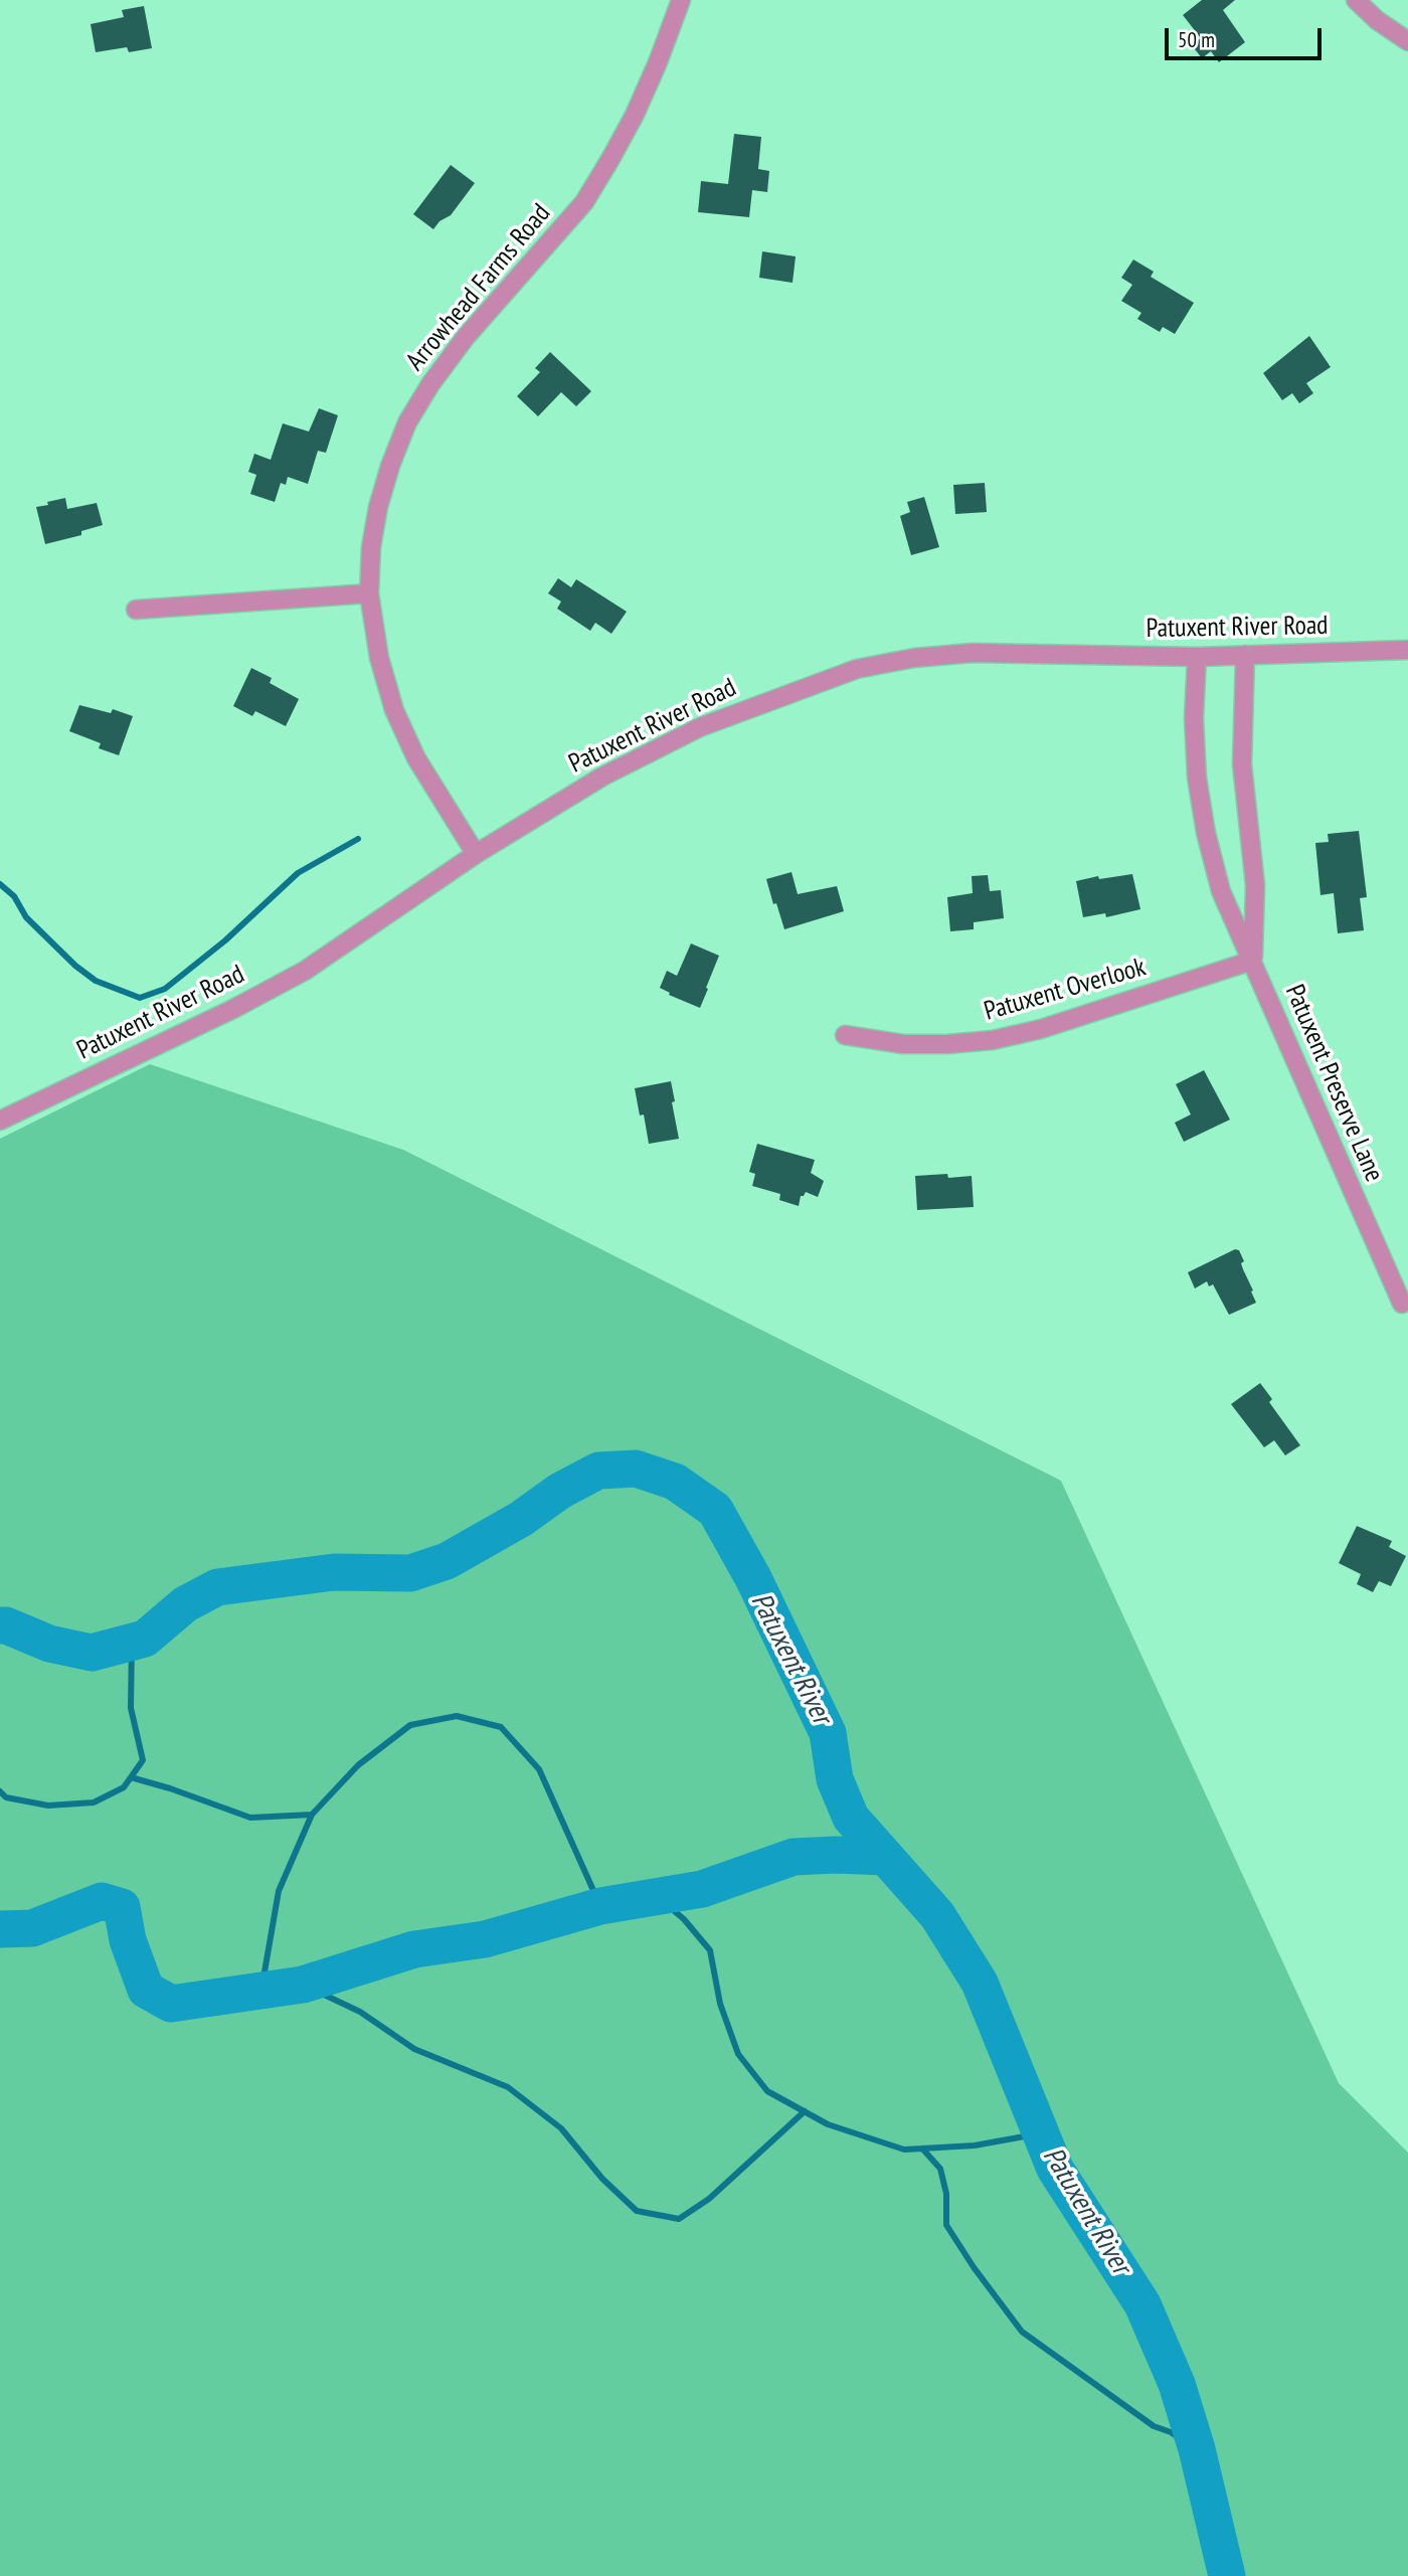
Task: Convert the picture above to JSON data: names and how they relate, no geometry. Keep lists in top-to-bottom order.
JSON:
{
  "streets": {
    "street": [
      "Arrowhead Farms Road",
      "Patuxent River Road",
      "Patuxent Overlook",
      "Patuxent Preserve Lane"
    ]
  },
  "crossings": [
    ["Arrowhead Farms Road", "Patuxent River Road"],
    ["Patuxent River Road", "Patuxent Preserve Lane"],
    ["Patuxent Overlook", "Patuxent Preserve Lane"]
  ],
  "water": ["Patuxent River"],
  "scale_bar": "50 m"
}
